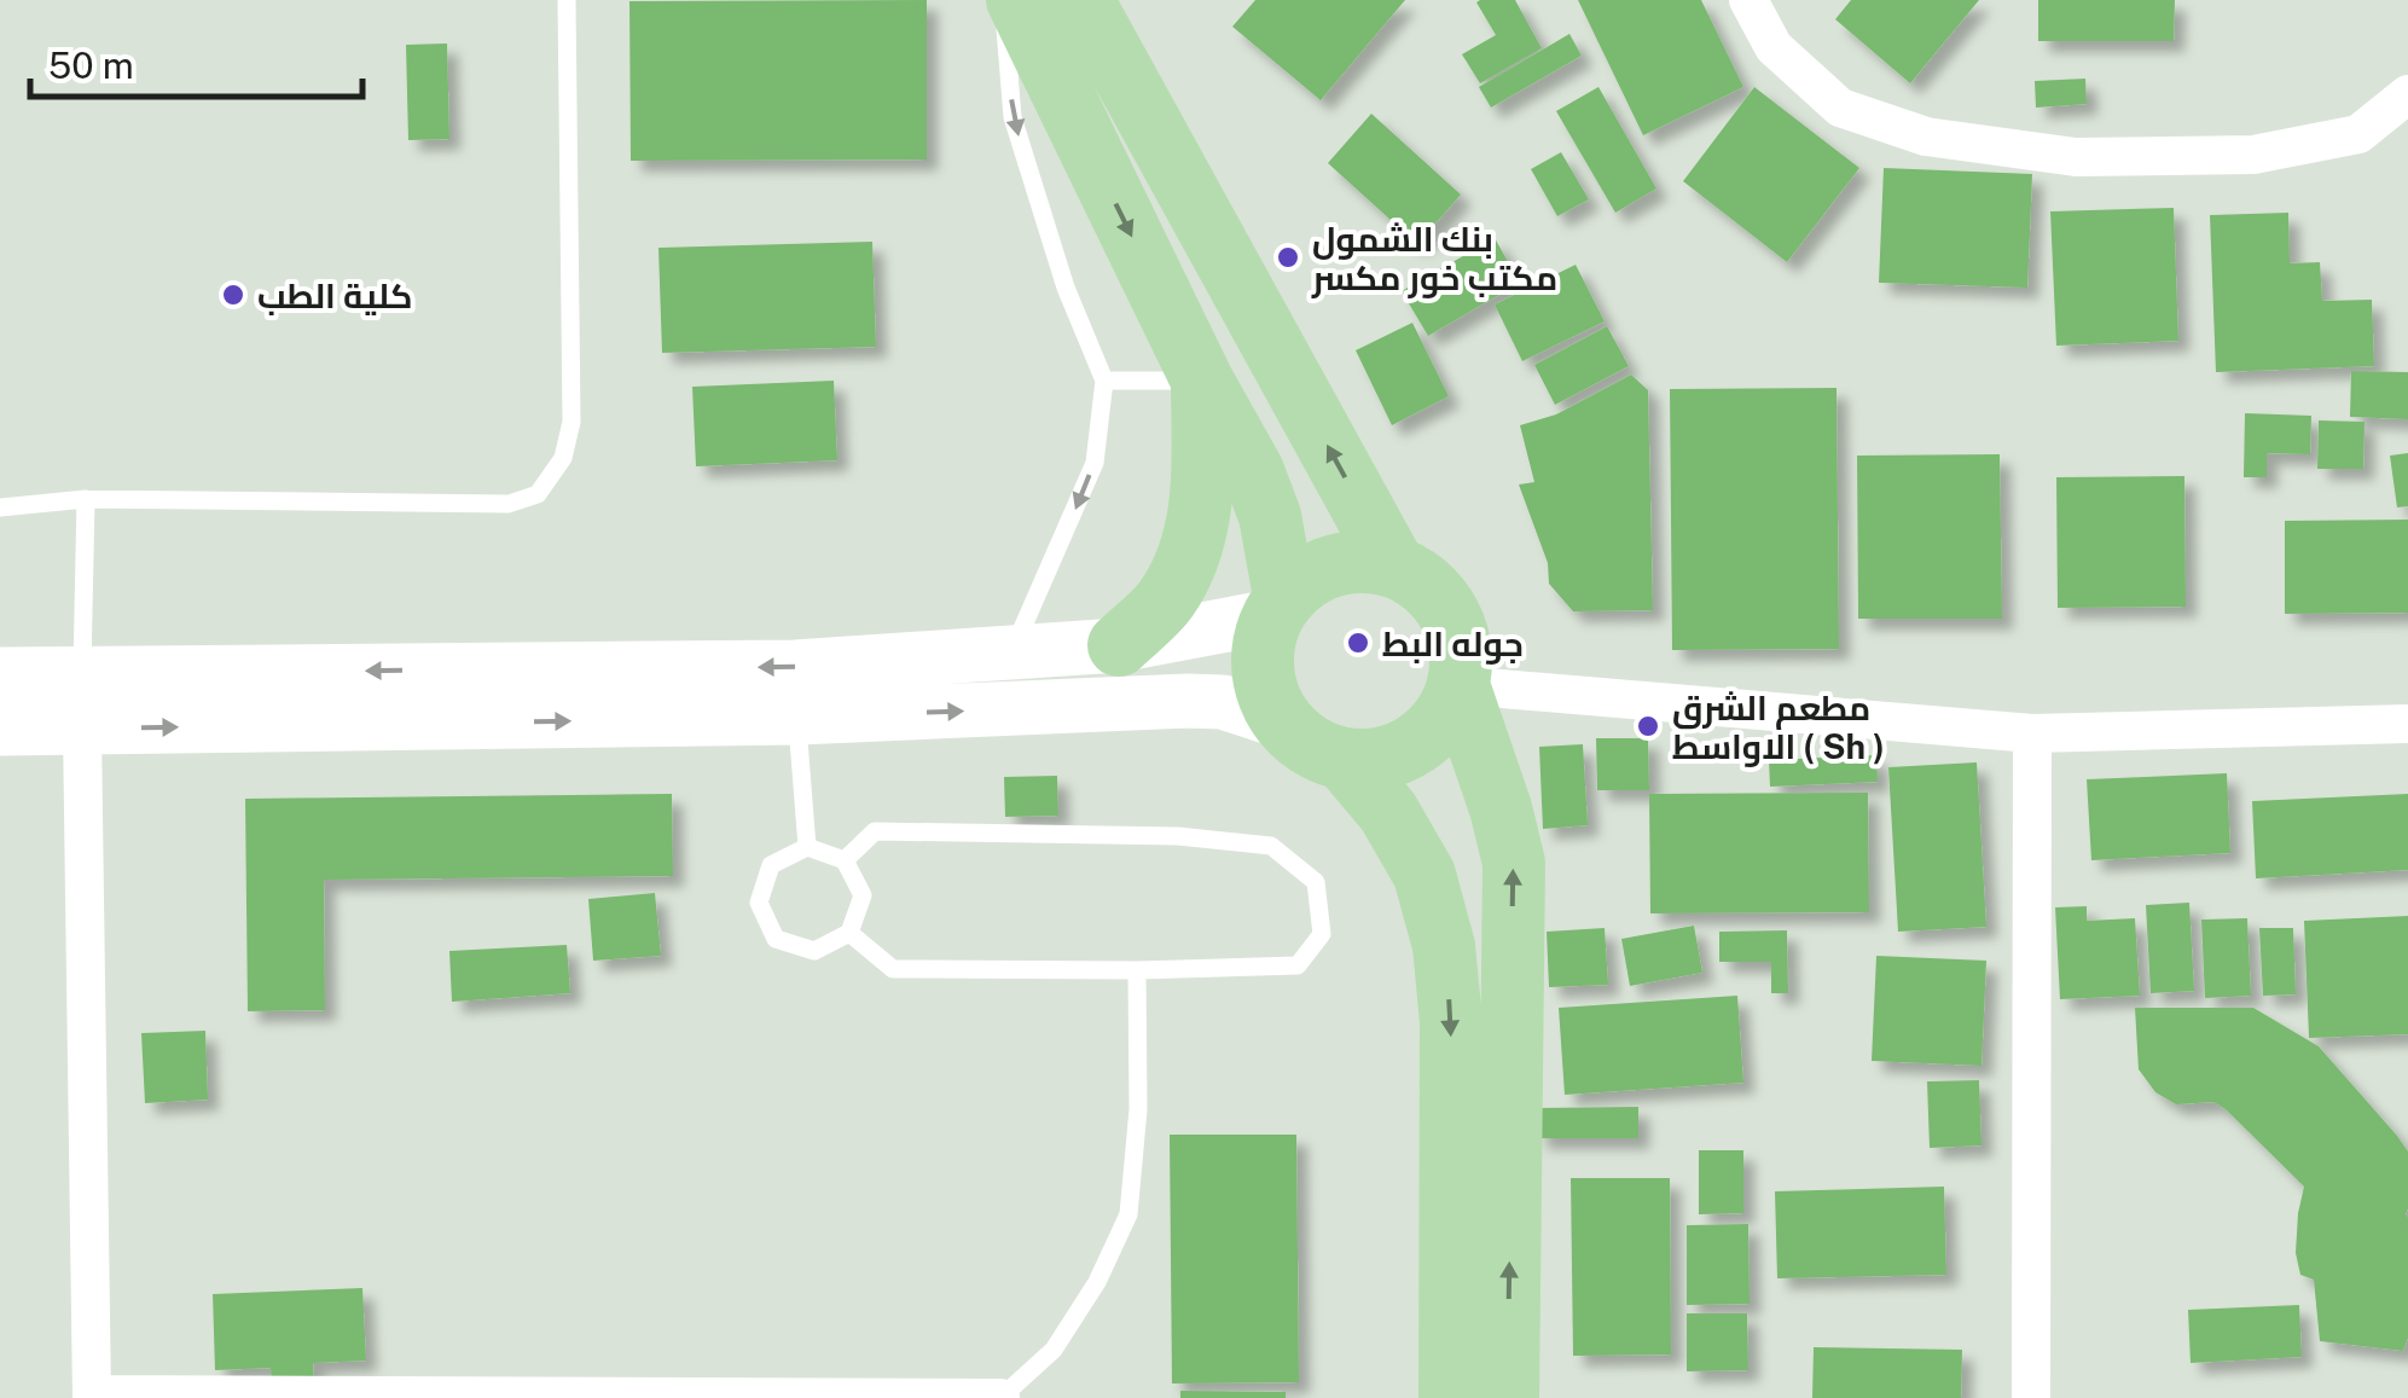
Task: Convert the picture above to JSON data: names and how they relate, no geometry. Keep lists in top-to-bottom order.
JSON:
{
  "places": [
    "بنك الشمول مكتب خور مكسر",
    "كلية الطب",
    "جوله البط",
    "مطعم الشرق الاواسط ( Sh )"
  ],
  "scale_bar": "50 m"
}
